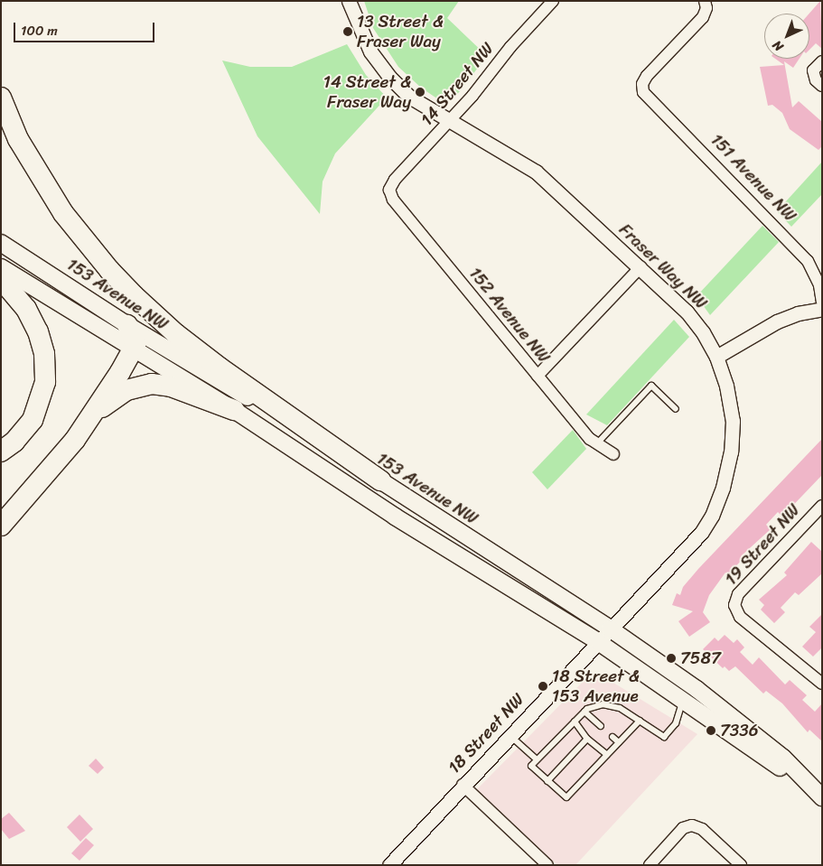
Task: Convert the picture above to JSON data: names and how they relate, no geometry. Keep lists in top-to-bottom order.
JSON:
{
  "streets": {
    "main road": ["153 Avenue NW"],
    "street": [
      "14 Street NW",
      "151 Avenue NW",
      "Fraser Way NW",
      "152 Avenue NW",
      "19 Street NW",
      "18 Street NW"
    ]
  },
  "crossings": [
    ["14 Street NW", "Fraser Way NW"],
    ["14 Street NW", "152 Avenue NW"],
    ["Fraser Way NW", "153 Avenue NW"],
    ["Fraser Way NW", "18 Street NW"],
    ["153 Avenue NW", "18 Street NW"]
  ],
  "places": [
    "13 Street & Fraser Way",
    "14 Street & Fraser Way",
    "7587",
    "18 Street & 153 Avenue",
    "7336"
  ],
  "scale_bar": "100 m",
  "north": "bottom left"
}
